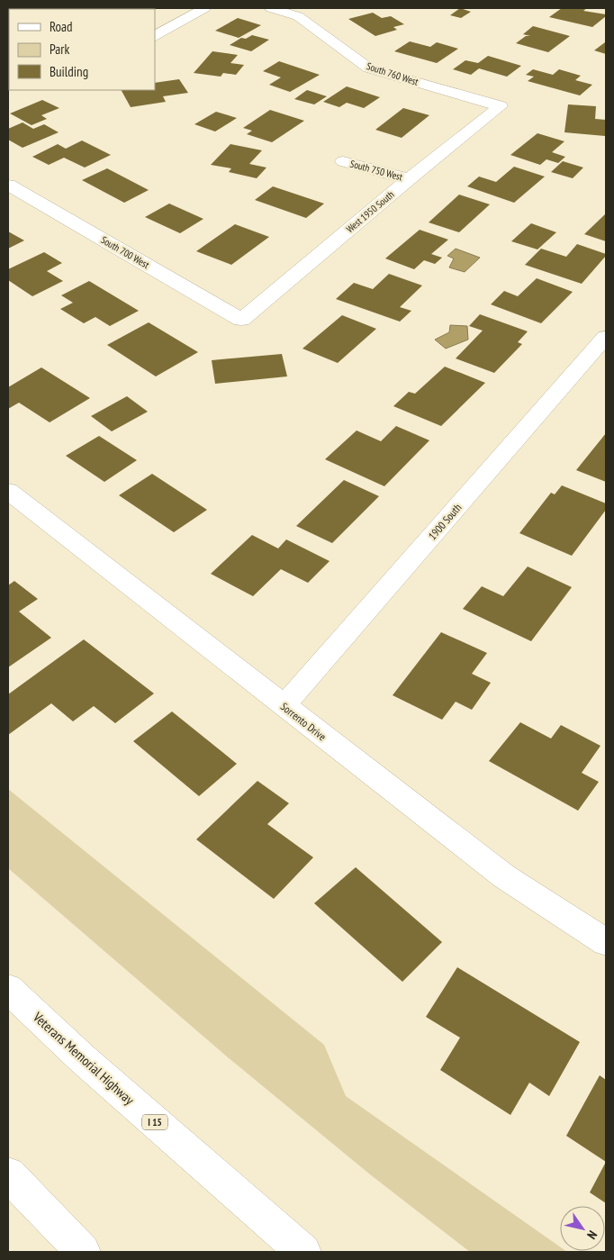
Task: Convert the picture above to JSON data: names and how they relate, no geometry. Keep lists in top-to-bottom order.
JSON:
{
  "streets": {
    "main road": [
      "South 760 West",
      "South 750 West",
      "West 1950 South",
      "South 700 West",
      "1900 South",
      "Sorrento Drive",
      "Veterans Memorial Highway",
      "I 15"
    ]
  },
  "crossings": [
    ["South 760 West", "West 1950 South"],
    ["South 750 West", "West 1950 South"],
    ["West 1950 South", "South 700 West"],
    ["1900 South", "Sorrento Drive"]
  ],
  "legend": ["Road", "Park", "Building"],
  "north": "bottom right"
}
